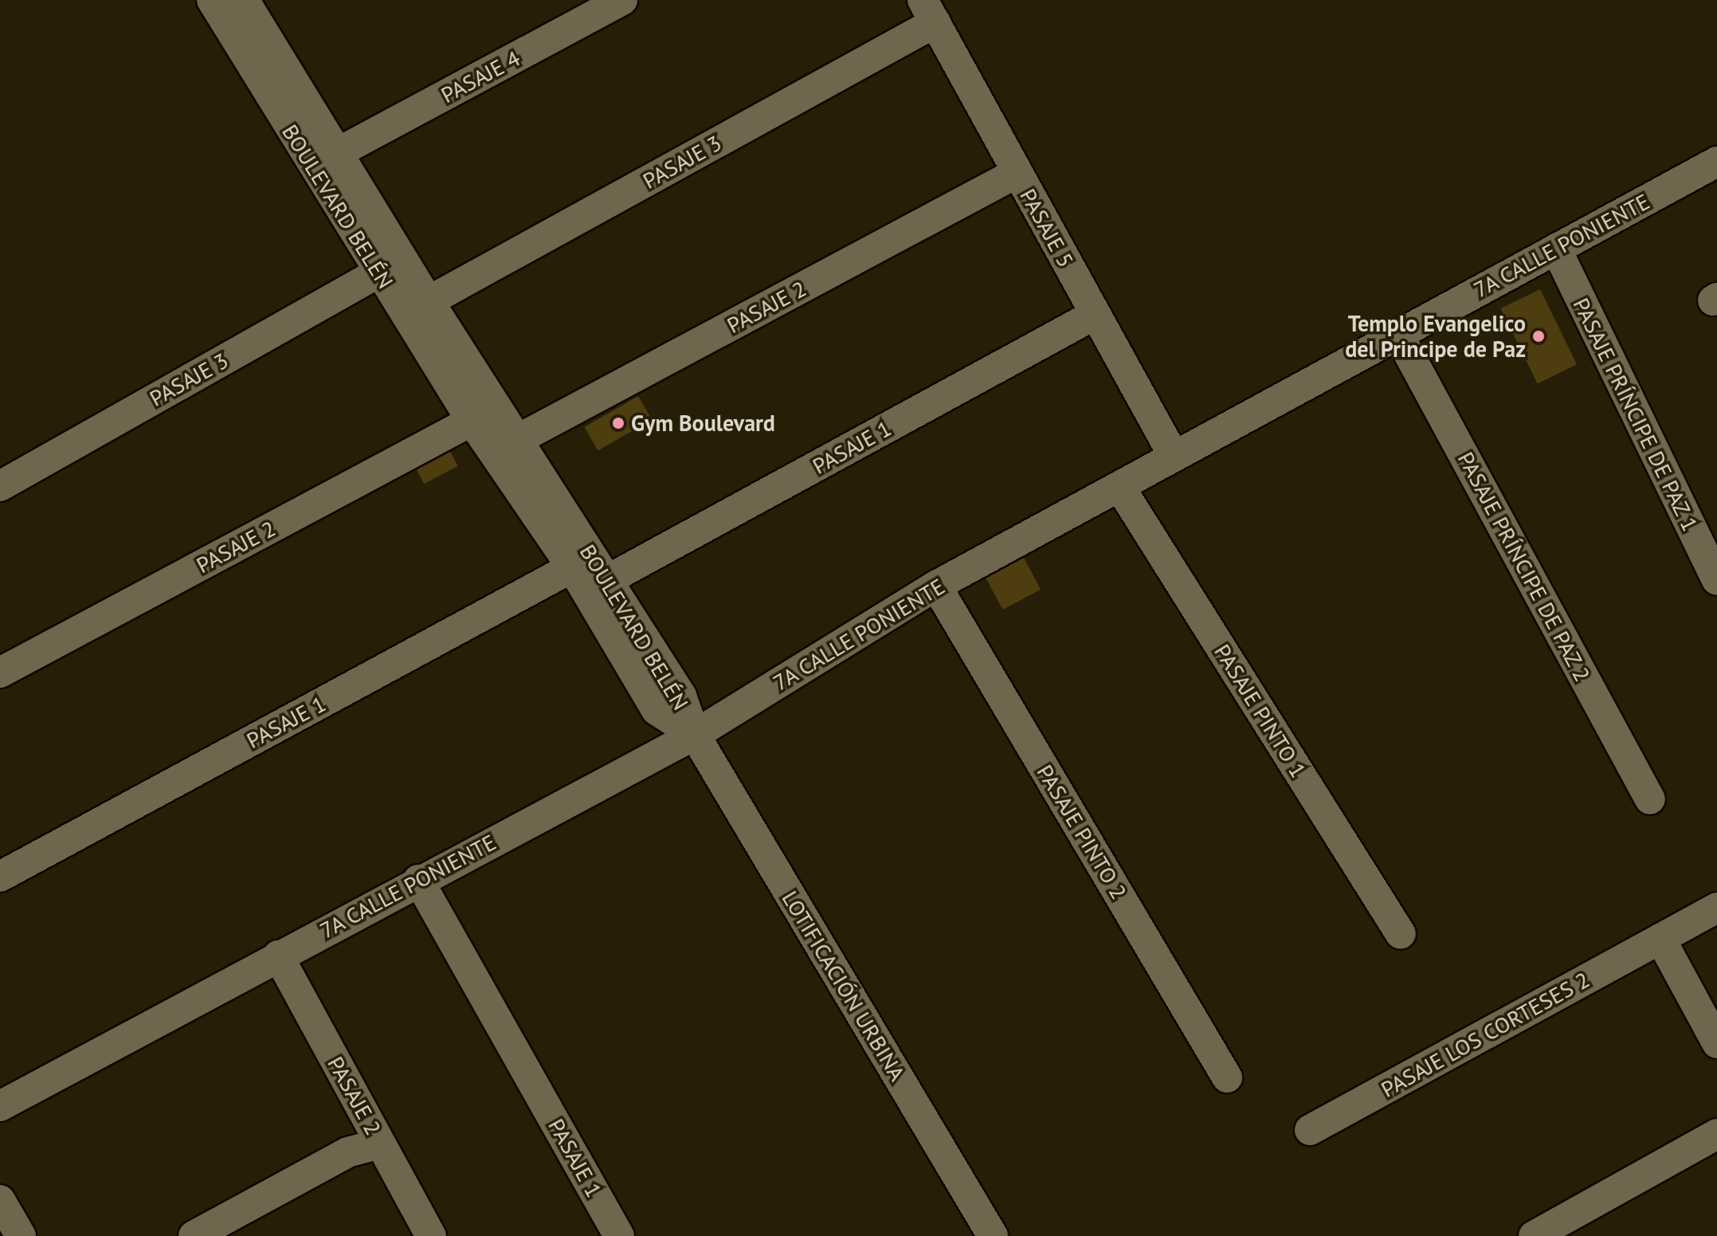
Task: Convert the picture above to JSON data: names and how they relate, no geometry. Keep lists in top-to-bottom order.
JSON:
{
  "streets": {
    "street": [
      "PASAJE 4",
      "PASAJE 3",
      "BOULEVARD BELÉN",
      "PASAJE 5",
      "7A CALLE PONIENTE",
      "PASAJE 2",
      "PASAJE PRÍNCIPE DE PAZ 1",
      "PASAJE 1",
      "PASAJE PRÍNCIPE DE PAZ 2",
      "PASAJE PINTO 1",
      "PASAJE PINTO 2",
      "LOTIFICACIÓN URBINA",
      "PASAJE LOS CORTESES 2"
    ]
  },
  "crossings": [
    ["PASAJE 4", "BOULEVARD BELÉN"],
    ["PASAJE 3", "BOULEVARD BELÉN"],
    ["PASAJE 3", "PASAJE 5"],
    ["BOULEVARD BELÉN", "7A CALLE PONIENTE"],
    ["BOULEVARD BELÉN", "PASAJE 2"],
    ["BOULEVARD BELÉN", "PASAJE 1"],
    ["BOULEVARD BELÉN", "LOTIFICACIÓN URBINA"],
    ["PASAJE 5", "7A CALLE PONIENTE"],
    ["PASAJE 5", "PASAJE 2"],
    ["PASAJE 5", "PASAJE 1"],
    ["7A CALLE PONIENTE", "PASAJE 2"],
    ["7A CALLE PONIENTE", "PASAJE PRÍNCIPE DE PAZ 1"],
    ["7A CALLE PONIENTE", "PASAJE 1"],
    ["7A CALLE PONIENTE", "PASAJE PRÍNCIPE DE PAZ 2"],
    ["7A CALLE PONIENTE", "PASAJE PINTO 1"],
    ["7A CALLE PONIENTE", "PASAJE PINTO 2"],
    ["7A CALLE PONIENTE", "LOTIFICACIÓN URBINA"]
  ],
  "places": ["Templo Evangelico del Principe de Paz", "Gym Boulevard"]
}
